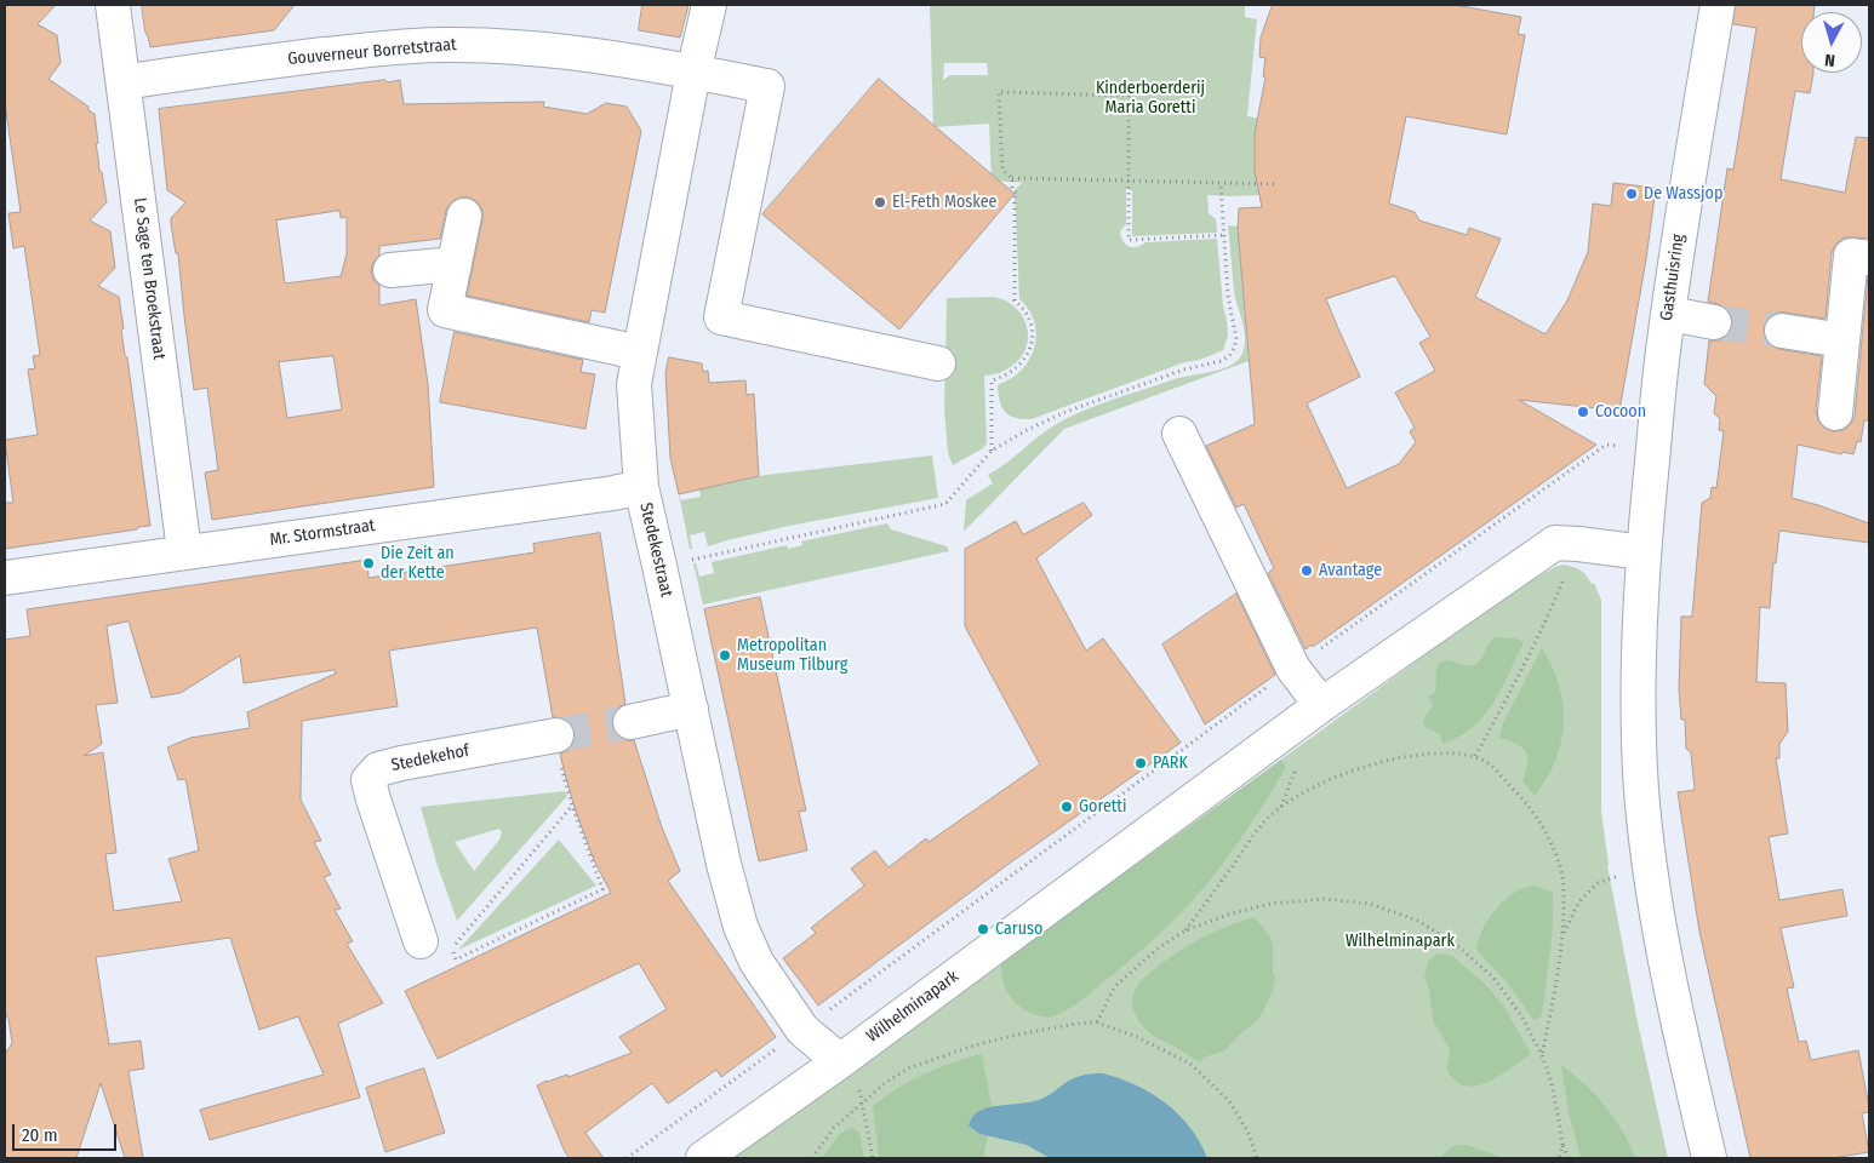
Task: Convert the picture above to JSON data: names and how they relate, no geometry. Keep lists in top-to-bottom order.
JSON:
{
  "streets": {
    "street": [
      "Gouverneur Borretstraat",
      "Gasthuisring",
      "Le Sage ten Broekstraat",
      "Mr. Stormstraat",
      "Stedekestraat",
      "Stedekehof",
      "Wilhelminapark"
    ]
  },
  "crossings": [
    ["Gouverneur Borretstraat", "Le Sage ten Broekstraat"],
    ["Gouverneur Borretstraat", "Stedekestraat"],
    ["Gasthuisring", "Wilhelminapark"],
    ["Le Sage ten Broekstraat", "Mr. Stormstraat"],
    ["Mr. Stormstraat", "Stedekestraat"],
    ["Stedekestraat", "Wilhelminapark"]
  ],
  "parks": ["Kinderboerderij Maria Goretti", "Wilhelminapark"],
  "places": [
    "De Wassjop",
    "El-Feth Moskee",
    "Cocoon",
    "Die Zeit an der Kette",
    "Avantage",
    "Metropolitan Museum Tilburg",
    "PARK",
    "Goretti",
    "Caruso"
  ],
  "scale_bar": "20 m",
  "north": "bottom"
}
